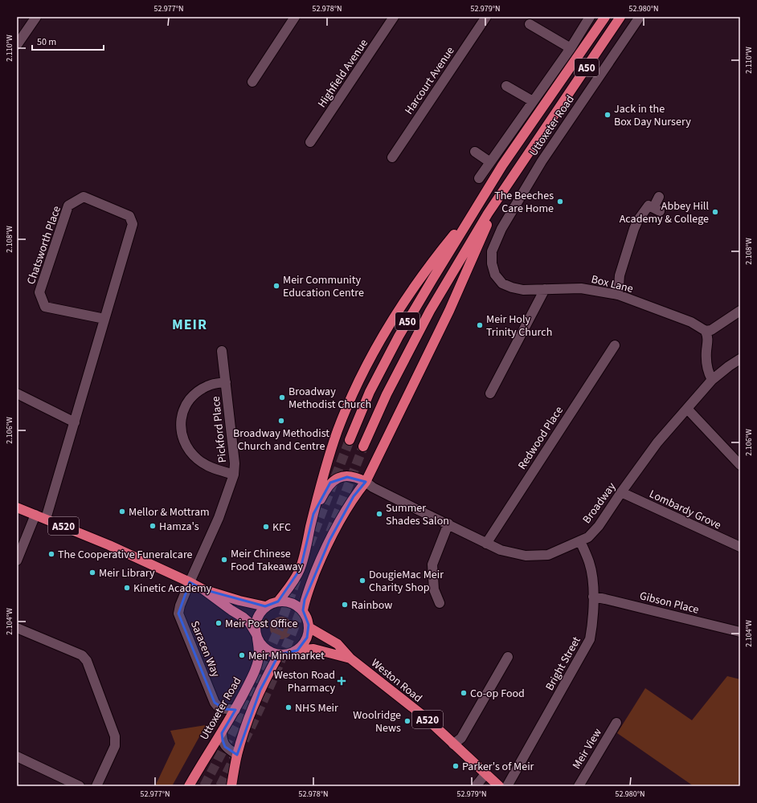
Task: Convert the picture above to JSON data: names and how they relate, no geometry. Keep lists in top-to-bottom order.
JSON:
{
  "streets": {
    "highway": [
      "A50",
      "Uttoxeter Road",
      "A520",
      "Weston Road"
    ],
    "street": [
      "Highfield Avenue",
      "Harcourt Avenue",
      "Chatsworth Place",
      "Box Lane",
      "Pickford Place",
      "Redwood Place",
      "Broadway",
      "Lombardy Grove",
      "Gibson Place",
      "Saracen Way",
      "Bright Street",
      "Meir View"
    ]
  },
  "crossings": [
    ["Uttoxeter Road", "Box Lane"],
    ["Uttoxeter Road", "A520"],
    ["Uttoxeter Road", "Saracen Way"],
    ["Uttoxeter Road", "Weston Road"],
    ["Chatsworth Place", "A520"],
    ["Pickford Place", "A520"],
    ["Pickford Place", "Saracen Way"],
    ["Redwood Place", "Broadway"],
    ["Broadway", "Lombardy Grove"],
    ["Broadway", "Bright Street"],
    ["A520", "Saracen Way"],
    ["A520", "Weston Road"],
    ["Gibson Place", "Bright Street"]
  ],
  "districts": ["MEIR"],
  "places": {
    "other": [
      "Jack in the Box Day Nursery",
      "The Beeches Care Home",
      "Abbey Hill Academy & College",
      "Meir Community Education Centre",
      "Meir Holy Trinity Church",
      "Broadway Methodist Church",
      "Broadway Methodist Church and Centre",
      "Mellor & Mottram",
      "Summer Shades Salon",
      "Hamza's",
      "KFC",
      "The Cooperative Funeralcare",
      "Meir Chinese Food Takeaway",
      "Meir Library",
      "DougieMac Meir Charity Shop",
      "Kinetic Academy",
      "Rainbow",
      "Meir Post Office",
      "Meir Minimarket",
      "Co-op Food",
      "NHS Meir",
      "Woolridge News",
      "Parker's of Meir"
    ],
    "health": ["Weston Road Pharmacy"]
  },
  "scale_bar": "50 m",
  "coordinates": [
    "52.977°N",
    "52.978°N",
    "52.979°N",
    "52.980°N",
    "2.110°W",
    "2.108°W",
    "2.106°W",
    "2.104°W"
  ]
}
